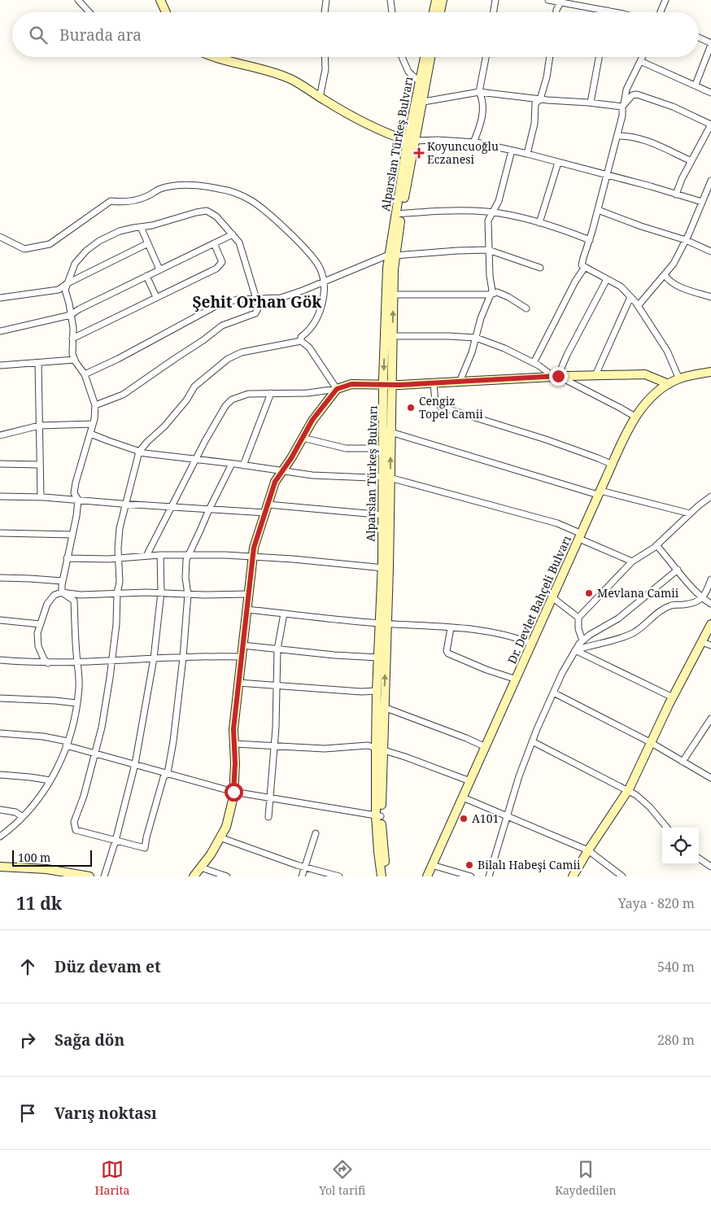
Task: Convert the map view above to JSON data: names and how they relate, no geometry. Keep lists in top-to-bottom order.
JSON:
{
  "streets": {
    "main road": ["Alparslan Türkeş Bulvarı", "Dr. Devlet Bahçeli Bulvarı"]
  },
  "districts": ["Şehit Orhan Gök"],
  "places": {
    "health": ["Koyuncuoğlu Eczanesi"],
    "other": [
      "Cengiz Topel Camii",
      "Mevlana Camii",
      "A101",
      "Bilalı Habeşi Camii"
    ]
  },
  "scale_bar": "100 m",
  "page": {
    "search": "Burada ara",
    "scale": "100 m",
    "heading": ["11 dk", "Yaya · 820 m"],
    "list": [
      ["Düz devam et", "540 m"],
      ["Sağa dön", "280 m"],
      "Varış noktası"
    ],
    "nav": ["Harita", "Yol tarifi", "Kaydedilen"]
  }
}
